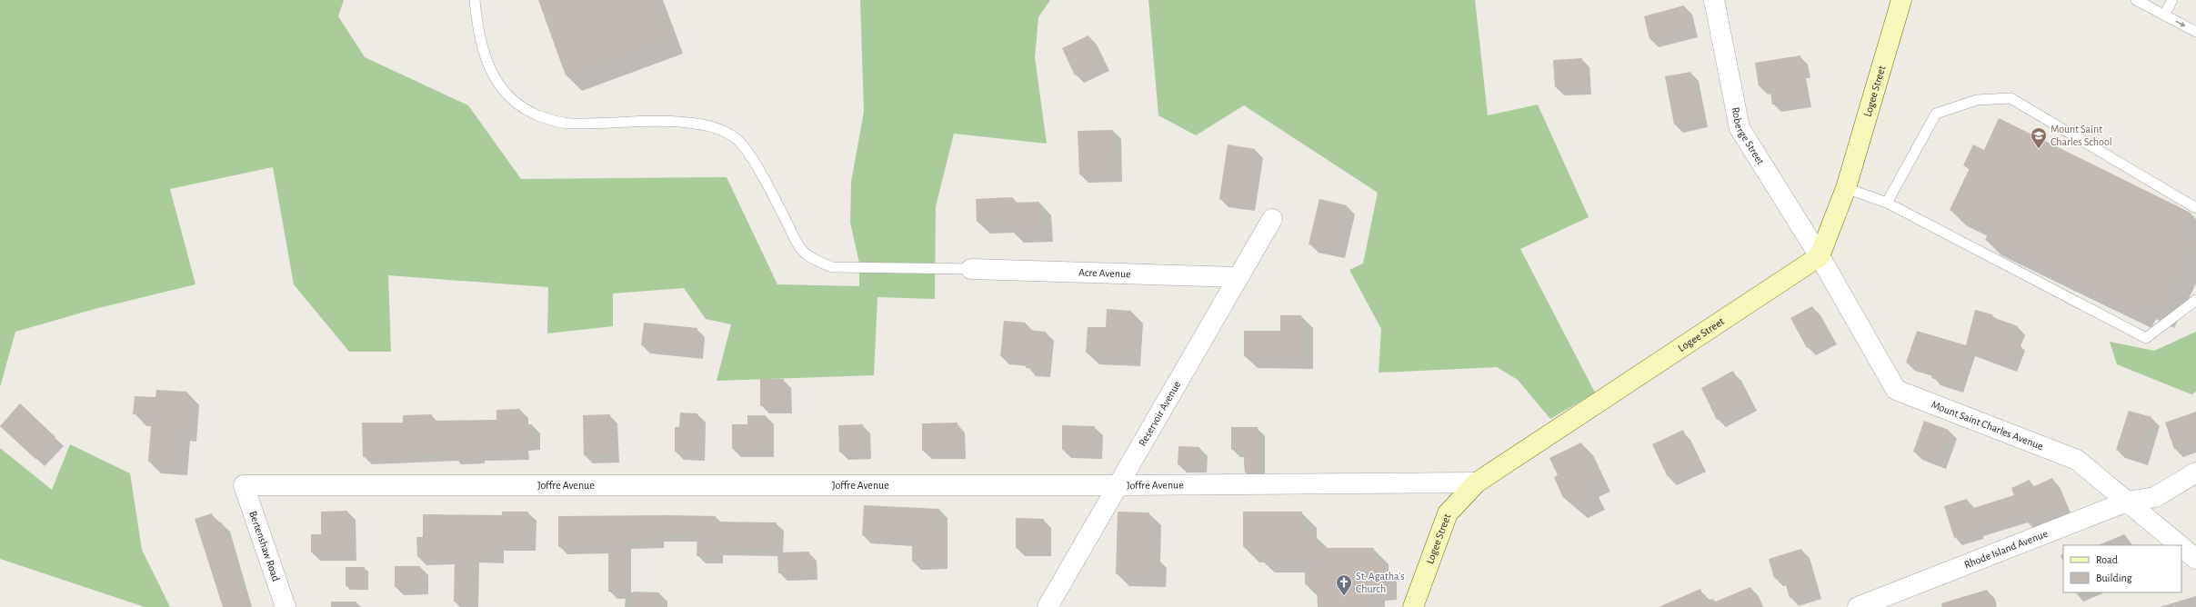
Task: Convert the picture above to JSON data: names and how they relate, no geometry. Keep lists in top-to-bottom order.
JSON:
{
  "streets": {
    "street": [
      "Logee Street",
      "Roberge Street",
      "Acre Avenue",
      "Reservoir Avenue",
      "Mount Saint Charles Avenue",
      "Joffre Avenue",
      "Bertenshaw Road",
      "Rhode Island Avenue"
    ]
  },
  "crossings": [
    ["Logee Street", "Roberge Street"],
    ["Logee Street", "Mount Saint Charles Avenue"],
    ["Logee Street", "Joffre Avenue"],
    ["Roberge Street", "Mount Saint Charles Avenue"],
    ["Acre Avenue", "Reservoir Avenue"],
    ["Reservoir Avenue", "Joffre Avenue"],
    ["Mount Saint Charles Avenue", "Rhode Island Avenue"],
    ["Joffre Avenue", "Bertenshaw Road"]
  ],
  "places": {
    "school or university": ["Mount Saint Charles School"],
    "church": ["St. Agatha's Church"]
  },
  "legend": ["Road", "Building"]
}
